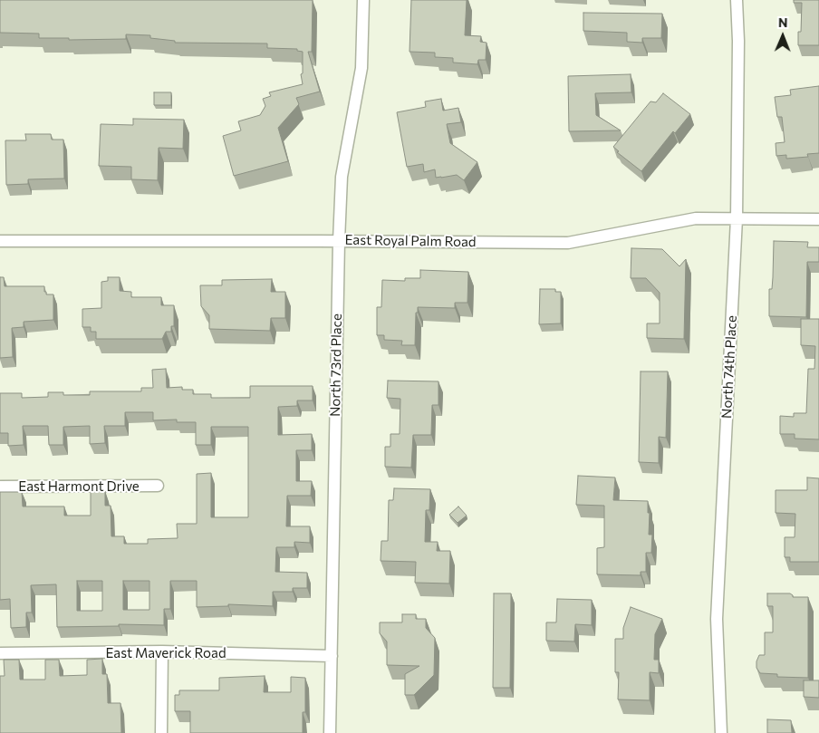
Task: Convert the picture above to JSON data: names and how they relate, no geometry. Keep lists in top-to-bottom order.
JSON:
{
  "streets": {
    "street": [
      "East Royal Palm Road",
      "North 73rd Place",
      "North 74th Place",
      "East Harmont Drive",
      "East Maverick Road"
    ]
  },
  "crossings": [
    ["East Royal Palm Road", "North 73rd Place"],
    ["East Royal Palm Road", "North 74th Place"],
    ["North 73rd Place", "East Maverick Road"]
  ],
  "north": "top"
}
